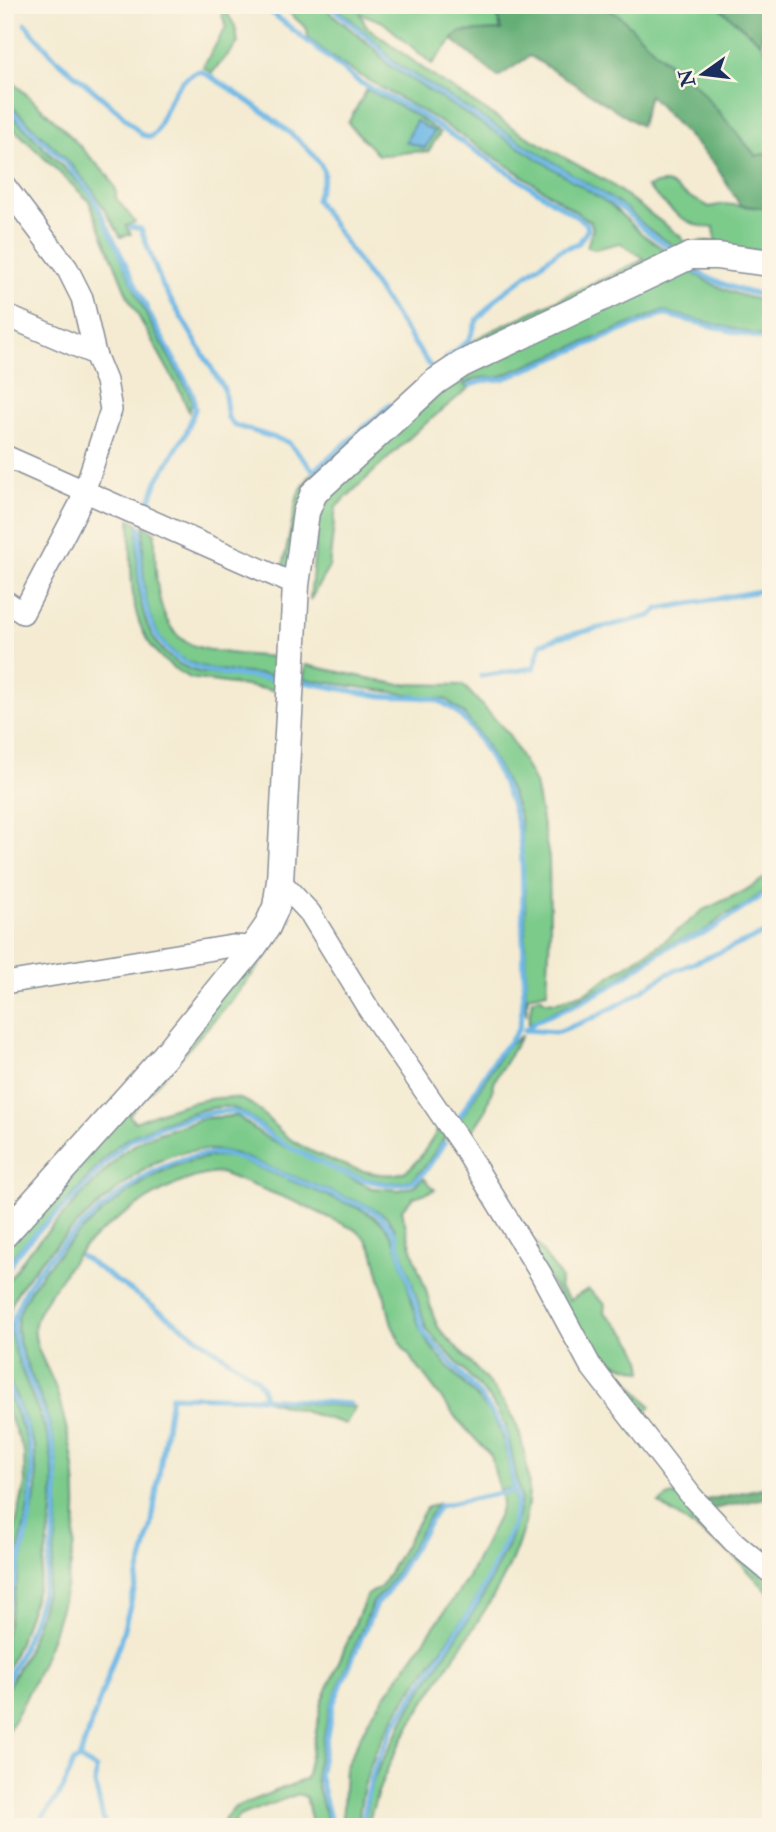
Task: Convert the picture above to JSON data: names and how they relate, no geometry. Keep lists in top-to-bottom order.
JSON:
{
  "north": "left"
}
